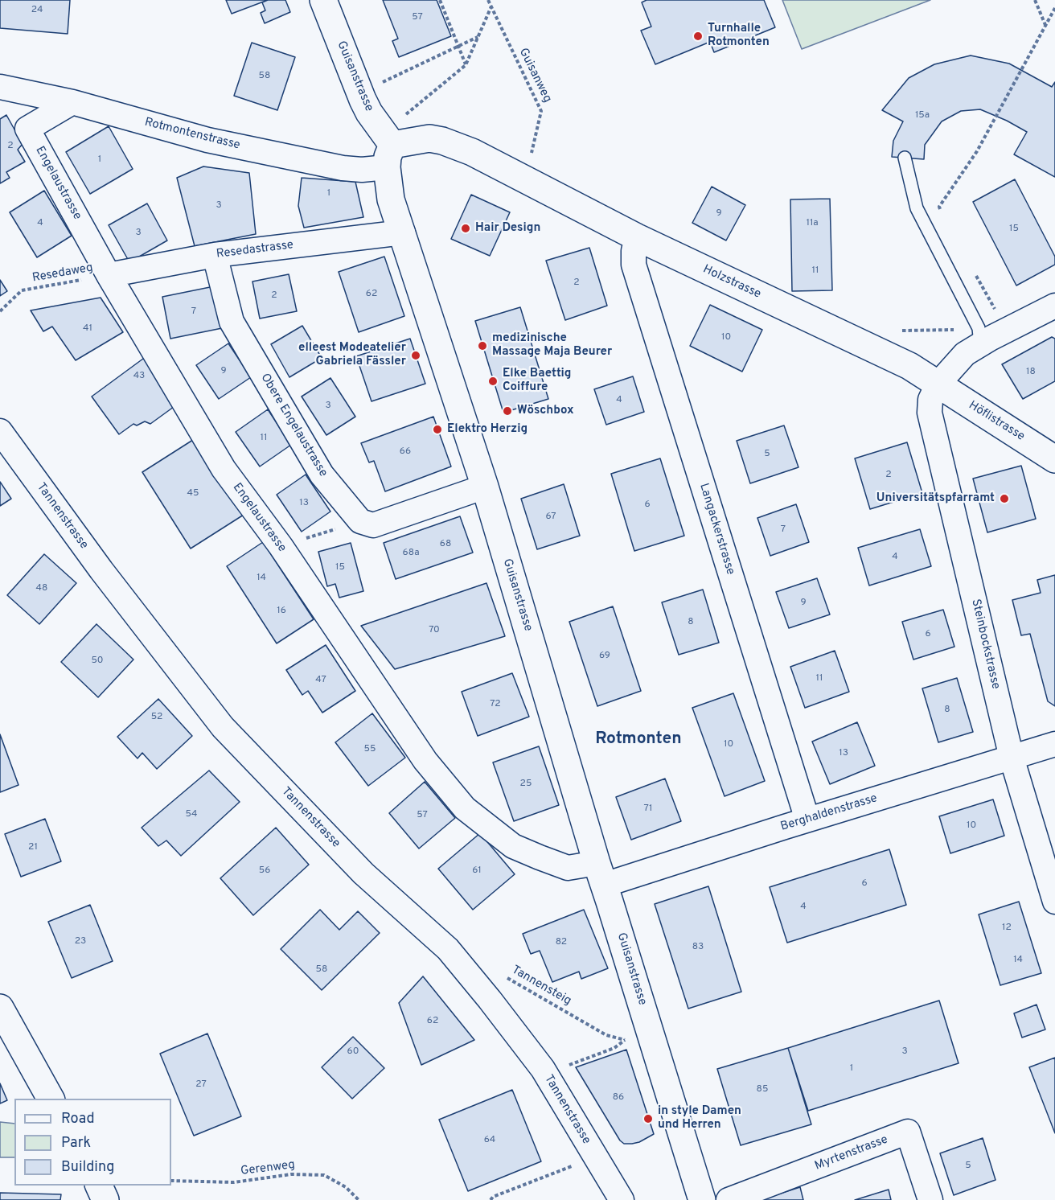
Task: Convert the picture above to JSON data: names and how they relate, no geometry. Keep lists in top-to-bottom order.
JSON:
{
  "streets": {
    "street": [
      "Guisanstrasse",
      "Rotmontenstrasse",
      "Engelaustrasse",
      "Resedastrasse",
      "Holzstrasse",
      "Höflistrasse",
      "Obere Engelaustrasse",
      "Tannenstrasse",
      "Langackerstrasse",
      "Steinbockstrasse",
      "Berghaldenstrasse",
      "Myrtenstrasse"
    ],
    "path": [
      "Guisanweg",
      "Resedaweg",
      "Tannensteig",
      "Gerenweg"
    ]
  },
  "crossings": [
    ["Guisanstrasse", "Rotmontenstrasse"],
    ["Guisanstrasse", "Engelaustrasse"],
    ["Guisanstrasse", "Resedastrasse"],
    ["Guisanstrasse", "Holzstrasse"],
    ["Guisanstrasse", "Berghaldenstrasse"],
    ["Rotmontenstrasse", "Engelaustrasse"],
    ["Rotmontenstrasse", "Holzstrasse"],
    ["Engelaustrasse", "Resedastrasse"],
    ["Engelaustrasse", "Resedaweg"],
    ["Engelaustrasse", "Berghaldenstrasse"],
    ["Resedastrasse", "Resedaweg"],
    ["Resedastrasse", "Obere Engelaustrasse"],
    ["Holzstrasse", "Höflistrasse"],
    ["Holzstrasse", "Langackerstrasse"],
    ["Holzstrasse", "Steinbockstrasse"],
    ["Höflistrasse", "Steinbockstrasse"],
    ["Langackerstrasse", "Berghaldenstrasse"],
    ["Steinbockstrasse", "Berghaldenstrasse"]
  ],
  "districts": ["Rotmonten"],
  "places": [
    "Turnhalle Rotmonten",
    "Hair Design",
    "medizinische Massage Maja Beurer",
    "elleest Modeatelier Gabriela Fässler",
    "Elke Baettig Coiffure",
    "Wöschbox",
    "Elektro Herzig",
    "Universitätspfarramt",
    "in style Damen und Herren"
  ],
  "house_numbers": [
    "24",
    "57",
    "58",
    "15a",
    "2",
    "1",
    "1",
    "3",
    "9",
    "4",
    "11a",
    "15",
    "3",
    "11",
    "2",
    "62",
    "2",
    "7",
    "41",
    "10",
    "9",
    "18",
    "43",
    "4",
    "3",
    "11",
    "66",
    "5",
    "2",
    "45",
    "13",
    "6",
    "67",
    "7",
    "68",
    "68a",
    "4",
    "15",
    "14",
    "48",
    "9",
    "16",
    "8",
    "70",
    "6",
    "69",
    "50",
    "11",
    "47",
    "72",
    "8",
    "52",
    "10",
    "55",
    "13",
    "25",
    "71",
    "54",
    "57",
    "10",
    "21",
    "56",
    "61",
    "6",
    "4",
    "12",
    "23",
    "82",
    "83",
    "14",
    "58",
    "62",
    "60",
    "3",
    "1",
    "27",
    "85",
    "86",
    "64",
    "5"
  ],
  "legend": ["Road", "Park", "Building"]
}
